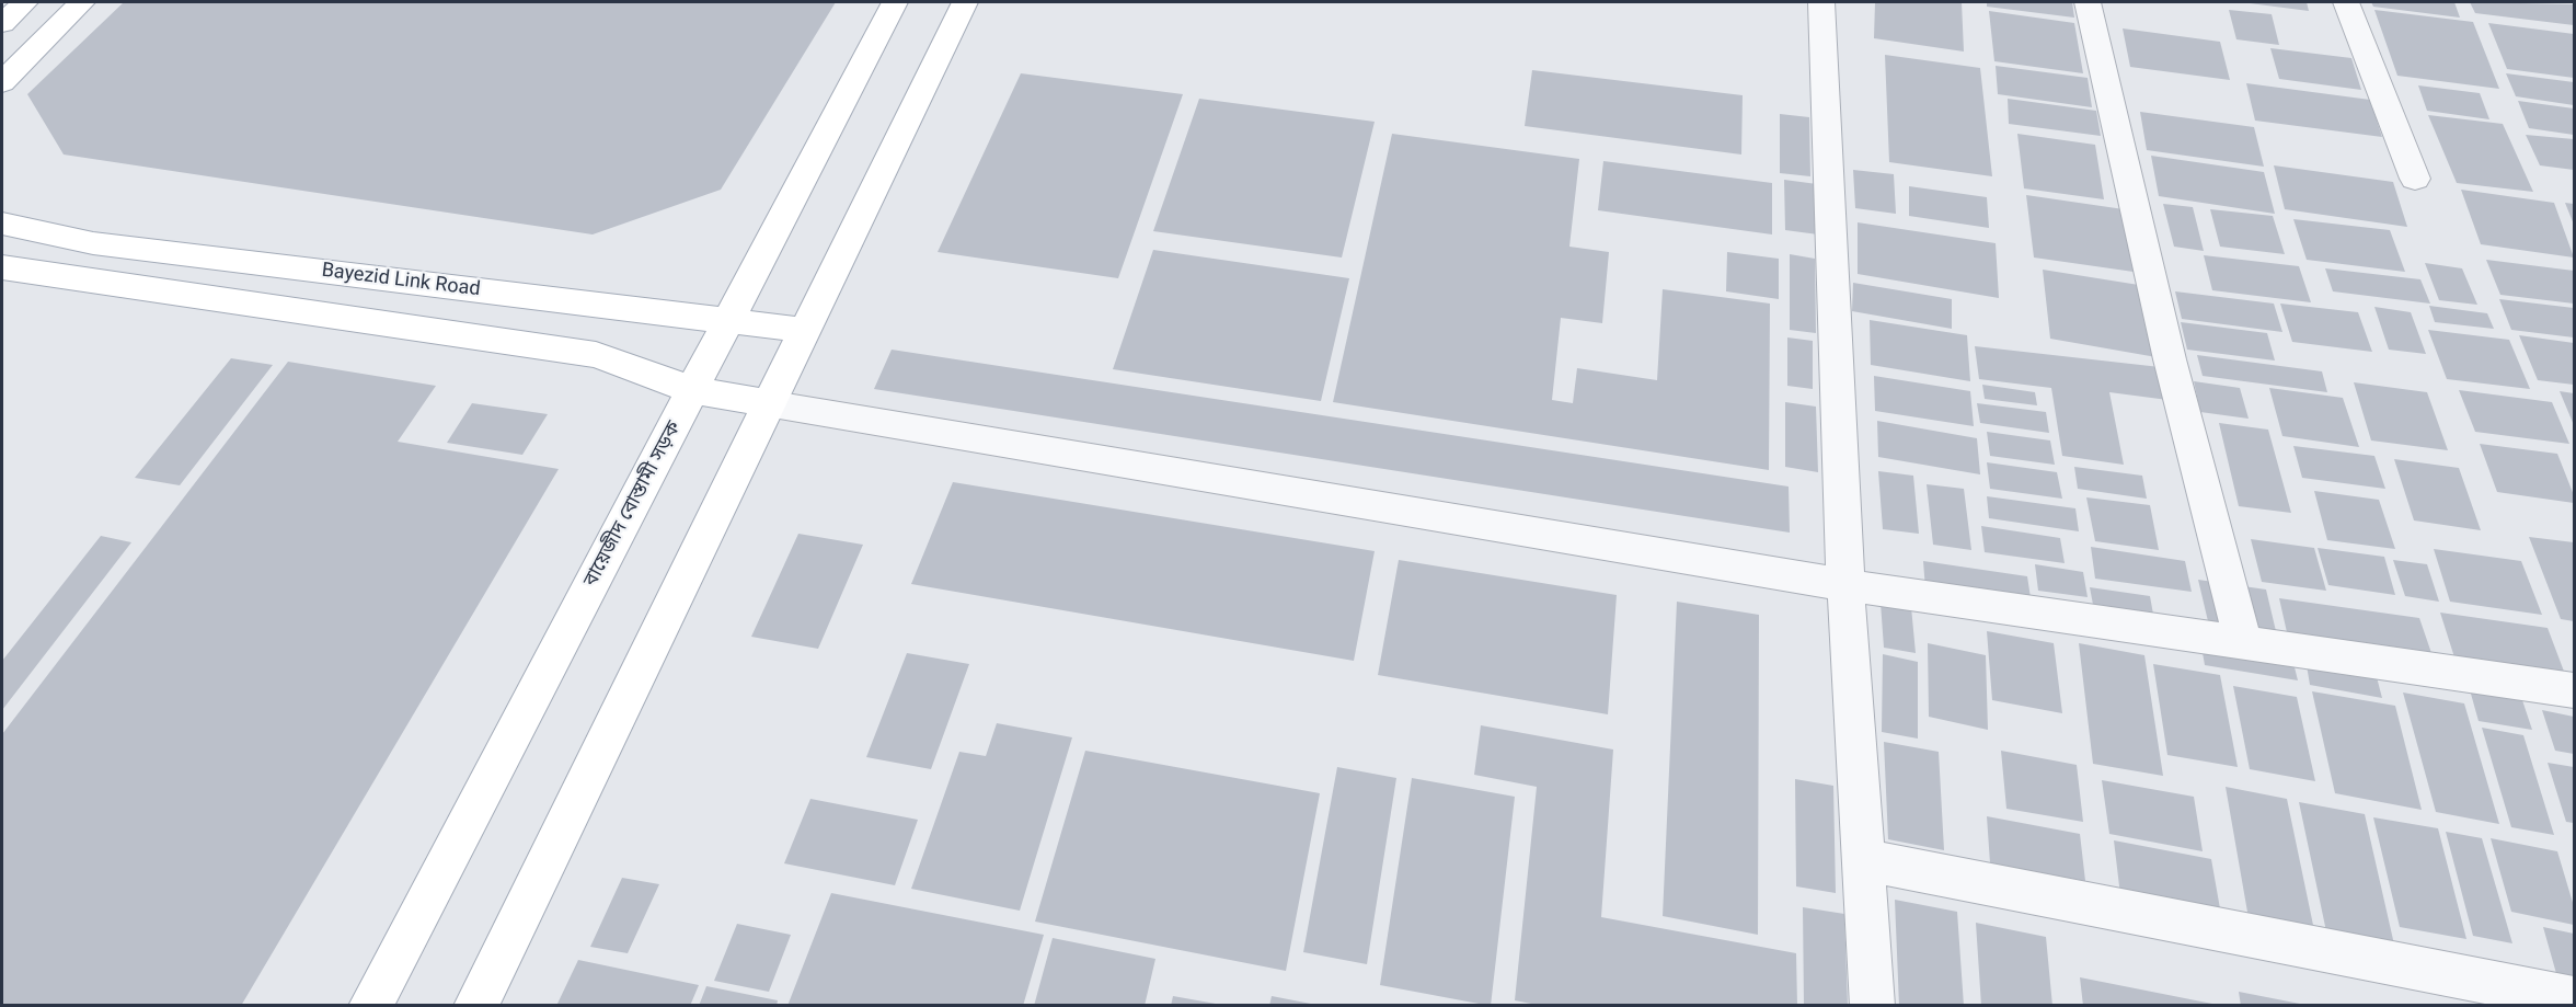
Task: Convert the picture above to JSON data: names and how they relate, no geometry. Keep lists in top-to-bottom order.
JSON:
{
  "streets": {
    "main road": ["Bayezid Link Road", "বায়েজীদ বোস্তামী সড়ক"]
  },
  "crossings": [
    ["Bayezid Link Road", "বায়েজীদ বোস্তামী সড়ক"]
  ]
}
